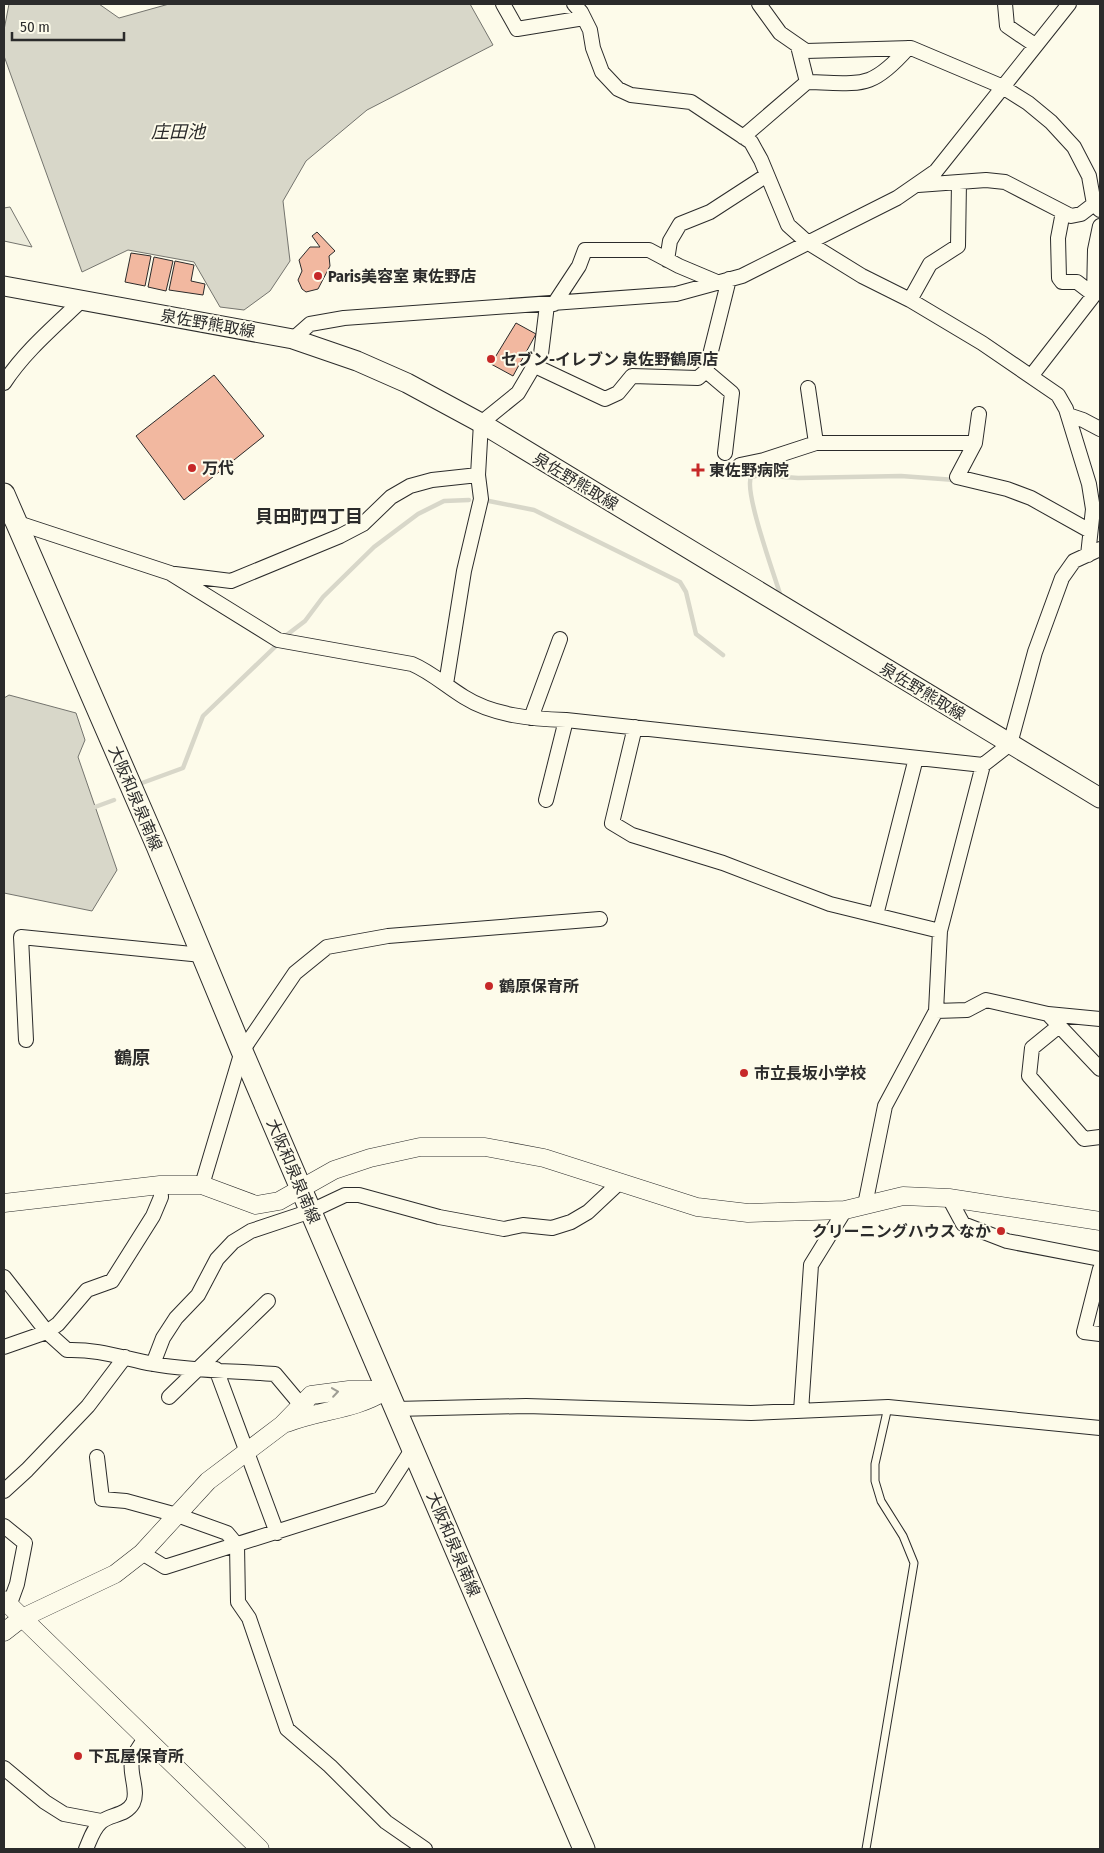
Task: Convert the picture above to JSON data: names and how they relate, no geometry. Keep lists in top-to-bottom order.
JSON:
{
  "streets": {
    "main road": ["泉佐野熊取線", "大阪和泉泉南線"]
  },
  "districts": ["貝田町四丁目", "鶴原"],
  "water": ["庄田池"],
  "places": {
    "other": [
      "Paris美容室 東佐野店",
      "セブン-イレブン 泉佐野鶴原店",
      "万代",
      "鶴原保育所",
      "市立長坂小学校",
      "クリーニングハウス なか",
      "下瓦屋保育所"
    ],
    "health": ["東佐野病院"]
  },
  "scale_bar": "50 m"
}
